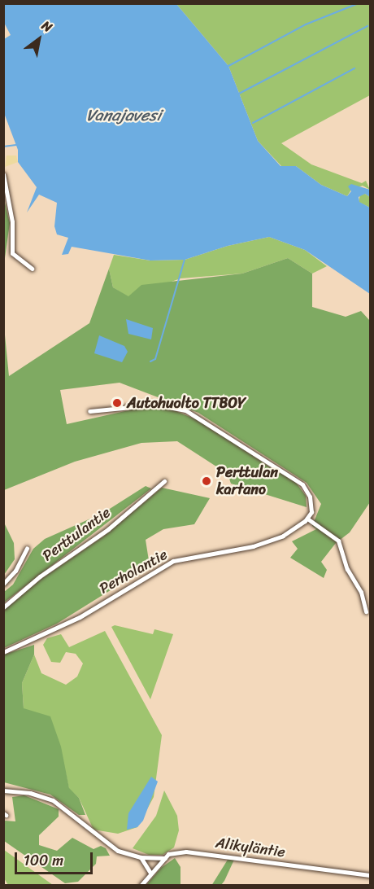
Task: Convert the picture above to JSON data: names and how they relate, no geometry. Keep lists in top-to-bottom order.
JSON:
{
  "streets": {
    "street": ["Perttulantie", "Perholantie", "Alikyläntie"]
  },
  "water": ["Vanajavesi"],
  "places": ["Autohuolto TTBOY", "Perttulan kartano"],
  "scale_bar": "100 m",
  "north": "top right"
}
